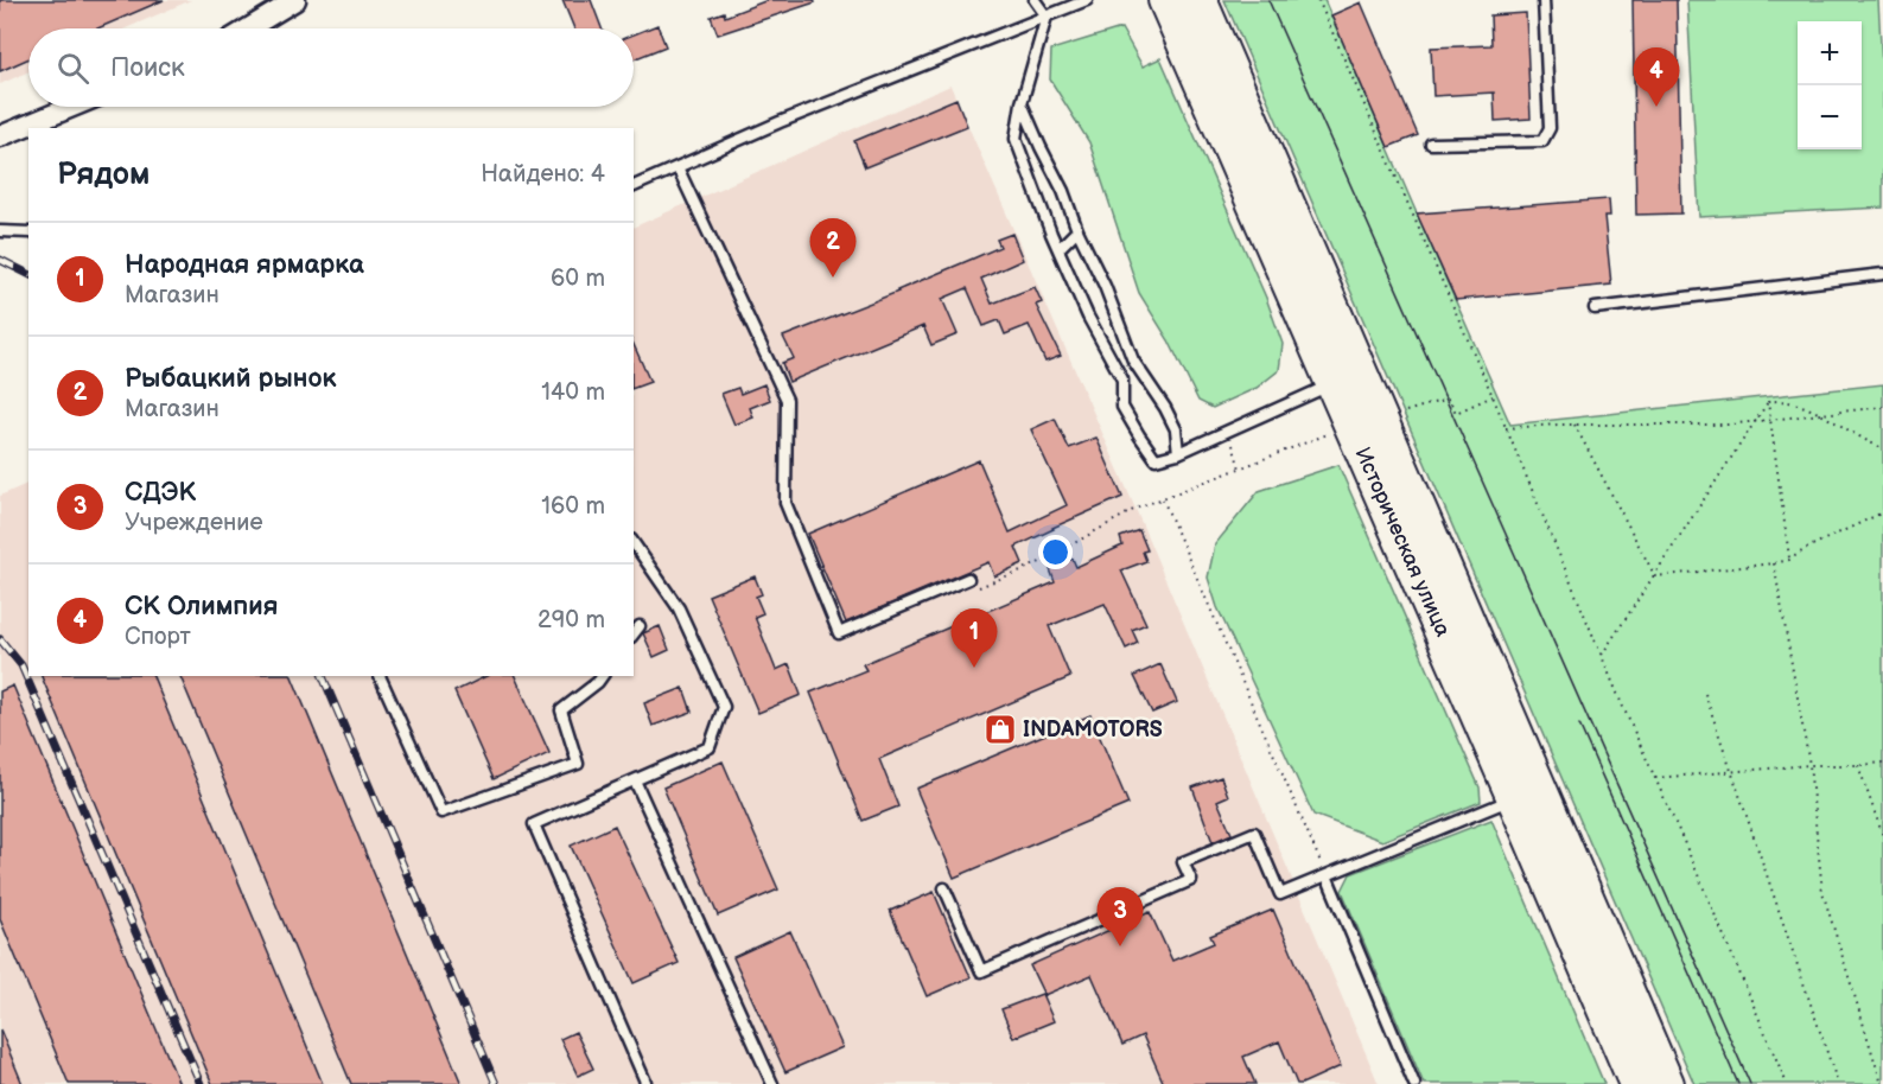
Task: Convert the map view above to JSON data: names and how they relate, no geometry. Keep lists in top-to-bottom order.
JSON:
{
  "streets": {
    "highway": ["Историческая улица"]
  },
  "places": {
    "shop": ["INDAMOTORS"]
  },
  "page": {
    "map_buttons": ["+", "−"],
    "search": "Поиск",
    "pins": [
      "4",
      "2",
      "1",
      "3"
    ],
    "heading": ["Рядом", "Найдено: 4"],
    "list": [
      {
        "mark": "1",
        "name": "Народная ярмарка",
        "note": "Магазин",
        "value": "60 m"
      },
      {
        "mark": "2",
        "name": "Рыбацкий рынок",
        "note": "Магазин",
        "value": "140 m"
      },
      {
        "mark": "3",
        "name": "СДЭК",
        "note": "Учреждение",
        "value": "160 m"
      },
      {
        "mark": "4",
        "name": "СК Олимпия",
        "note": "Спорт",
        "value": "290 m"
      }
    ]
  }
}
